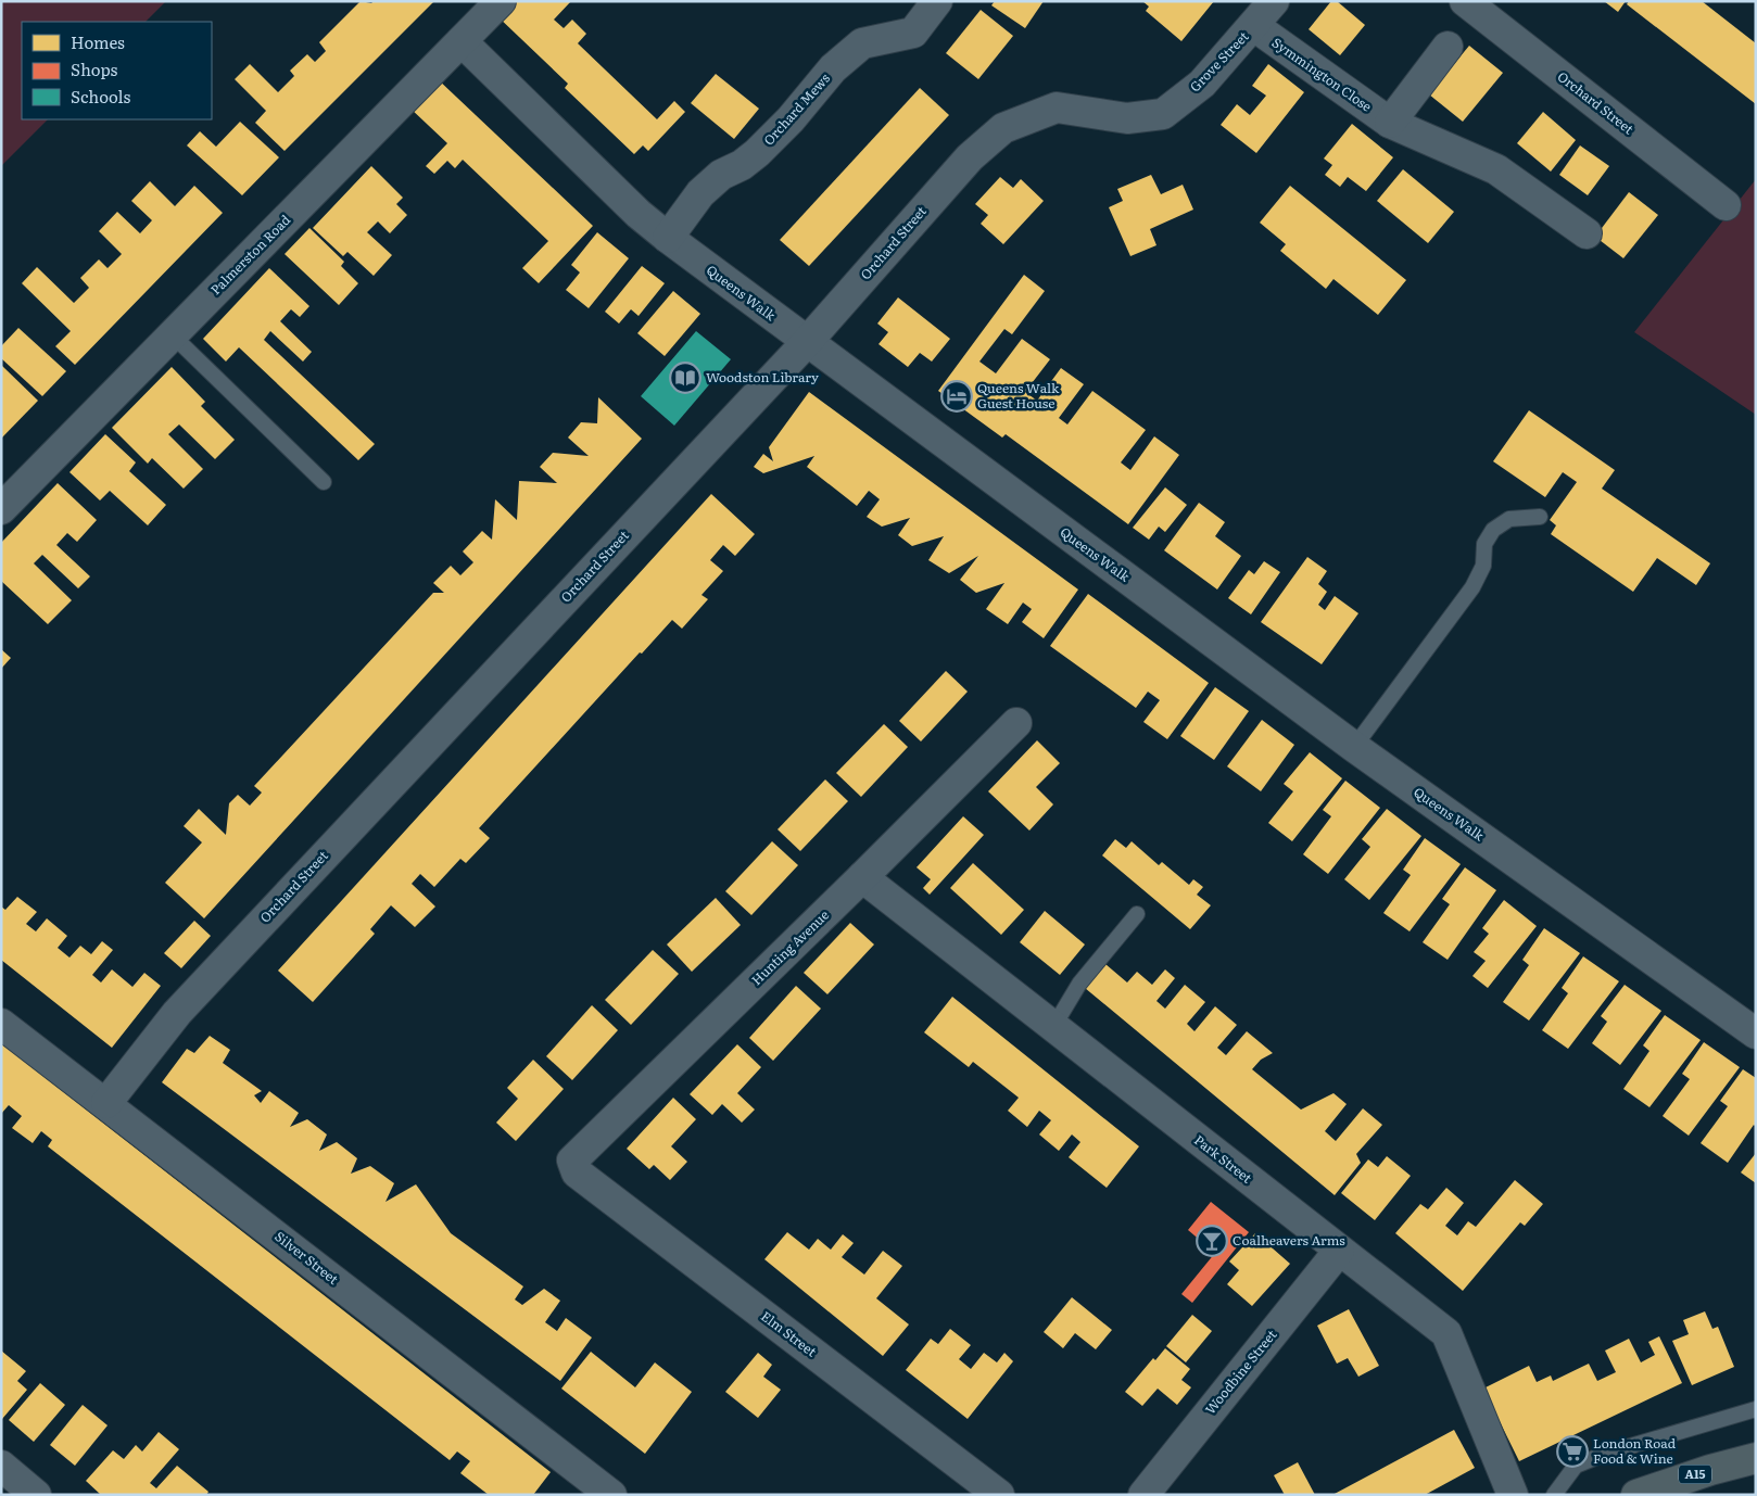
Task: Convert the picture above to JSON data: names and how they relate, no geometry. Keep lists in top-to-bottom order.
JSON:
{
  "streets": {
    "main road": ["A15"],
    "street": [
      "Grove Street",
      "Symmington Close",
      "Orchard Street",
      "Orchard Mews",
      "Palmerston Road",
      "Queens Walk",
      "Hunting Avenue",
      "Park Street",
      "Silver Street",
      "Elm Street",
      "Woodbine Street"
    ]
  },
  "crossings": [
    ["Grove Street", "Symmington Close"],
    ["Grove Street", "Orchard Street"],
    ["Orchard Street", "Queens Walk"],
    ["Orchard Street", "Silver Street"],
    ["Orchard Mews", "Queens Walk"],
    ["Palmerston Road", "Queens Walk"],
    ["Hunting Avenue", "Park Street"],
    ["Hunting Avenue", "Elm Street"],
    ["Park Street", "Woodbine Street"]
  ],
  "places": {
    "library": ["Woodston Library"],
    "hotel": ["Queens Walk Guest House"],
    "bar": ["Coalheavers Arms"],
    "supermarket": ["London Road Food & Wine"]
  },
  "legend": ["Homes", "Shops", "Schools"]
}
